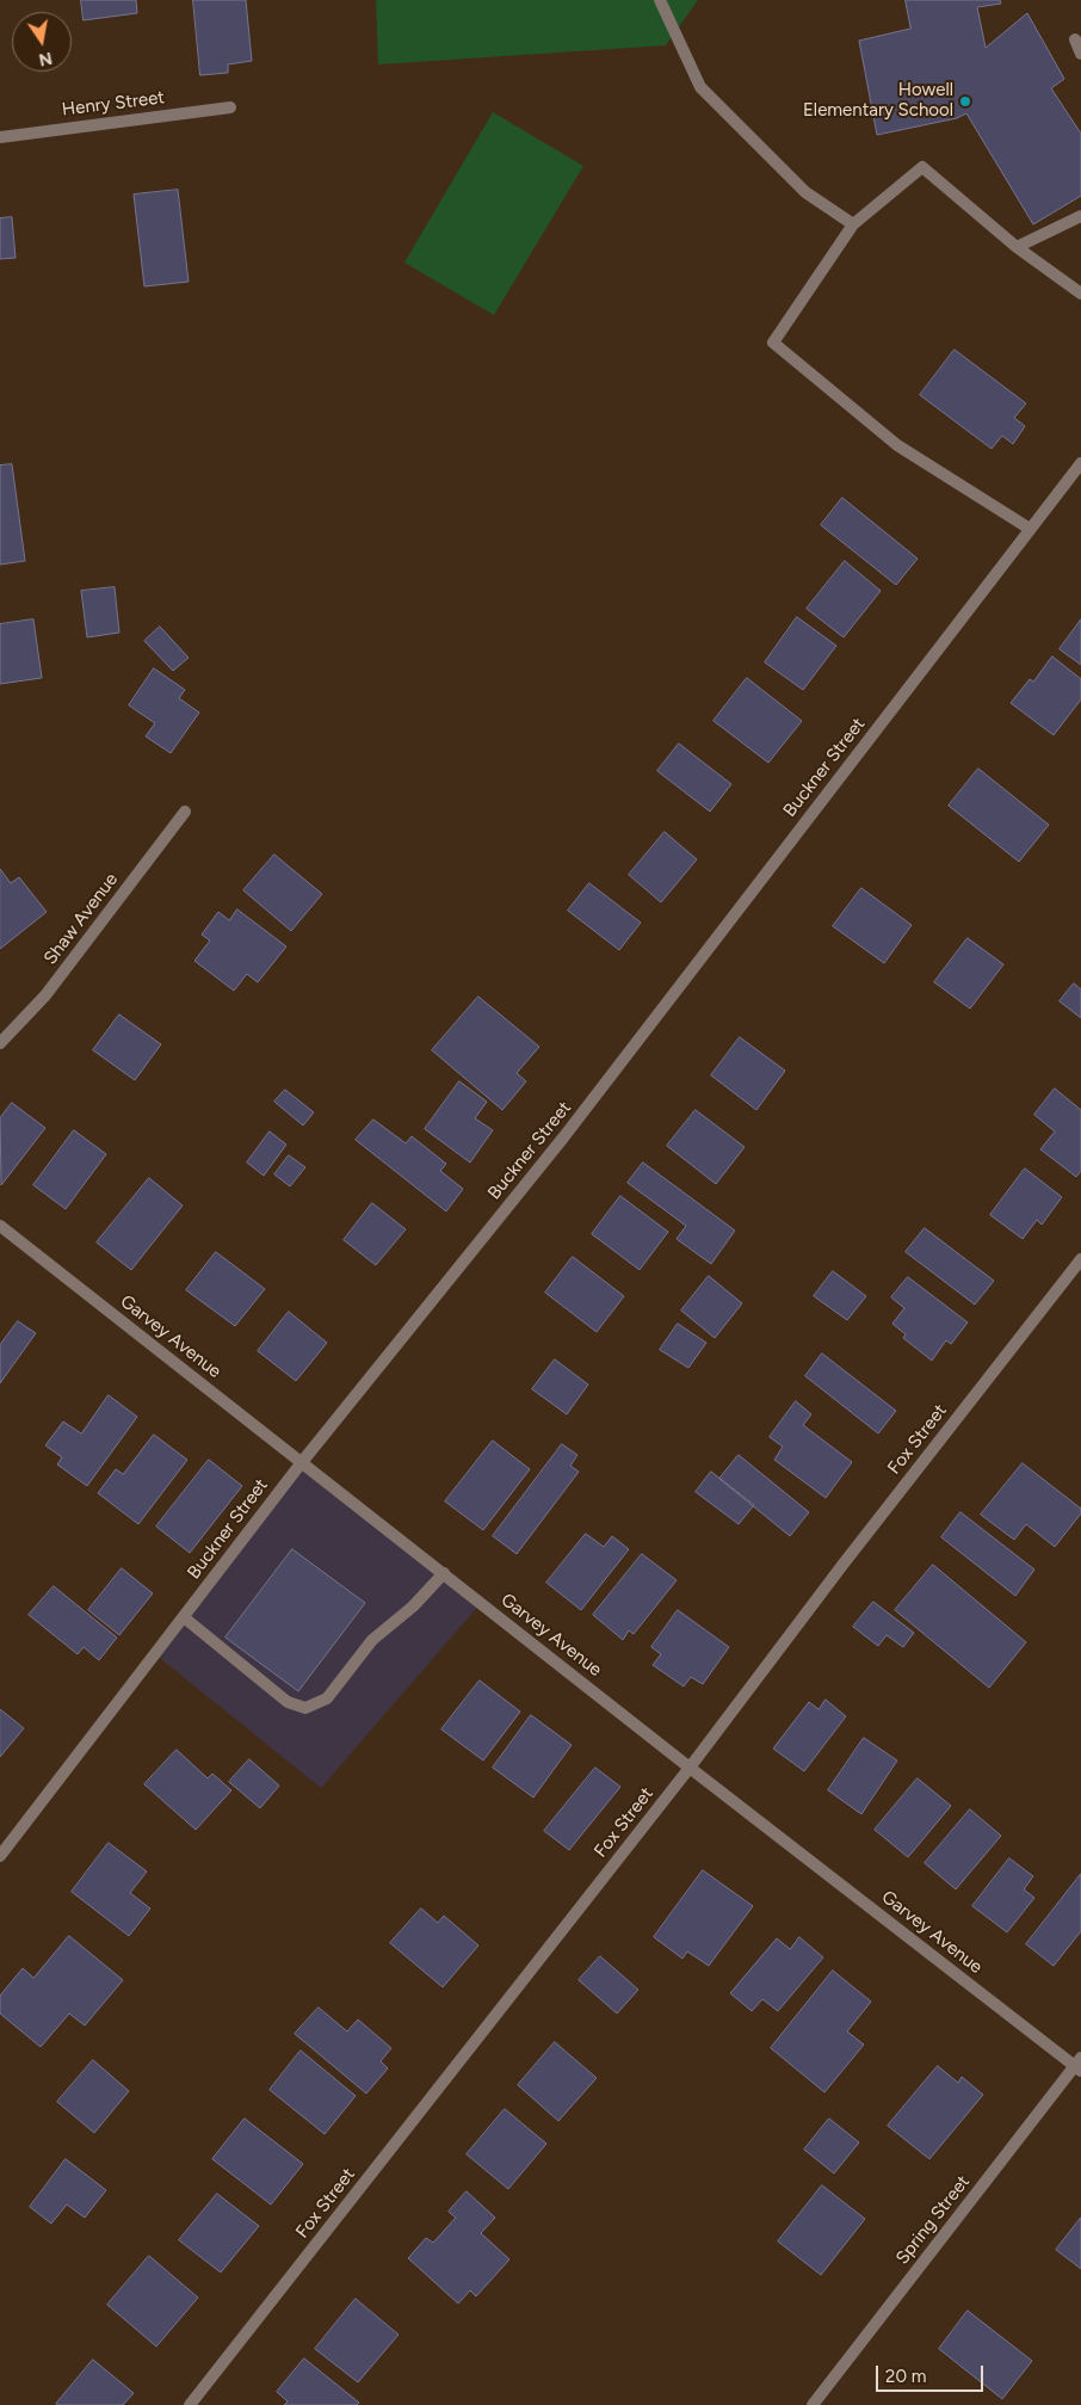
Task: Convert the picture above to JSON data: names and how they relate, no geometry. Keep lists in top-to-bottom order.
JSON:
{
  "streets": {
    "street": [
      "Henry Street",
      "Buckner Street",
      "Shaw Avenue",
      "Garvey Avenue",
      "Fox Street",
      "Spring Street"
    ]
  },
  "crossings": [
    ["Buckner Street", "Garvey Avenue"],
    ["Garvey Avenue", "Fox Street"],
    ["Garvey Avenue", "Spring Street"]
  ],
  "places": ["Howell Elementary School"],
  "scale_bar": "20 m",
  "north": "bottom"
}
